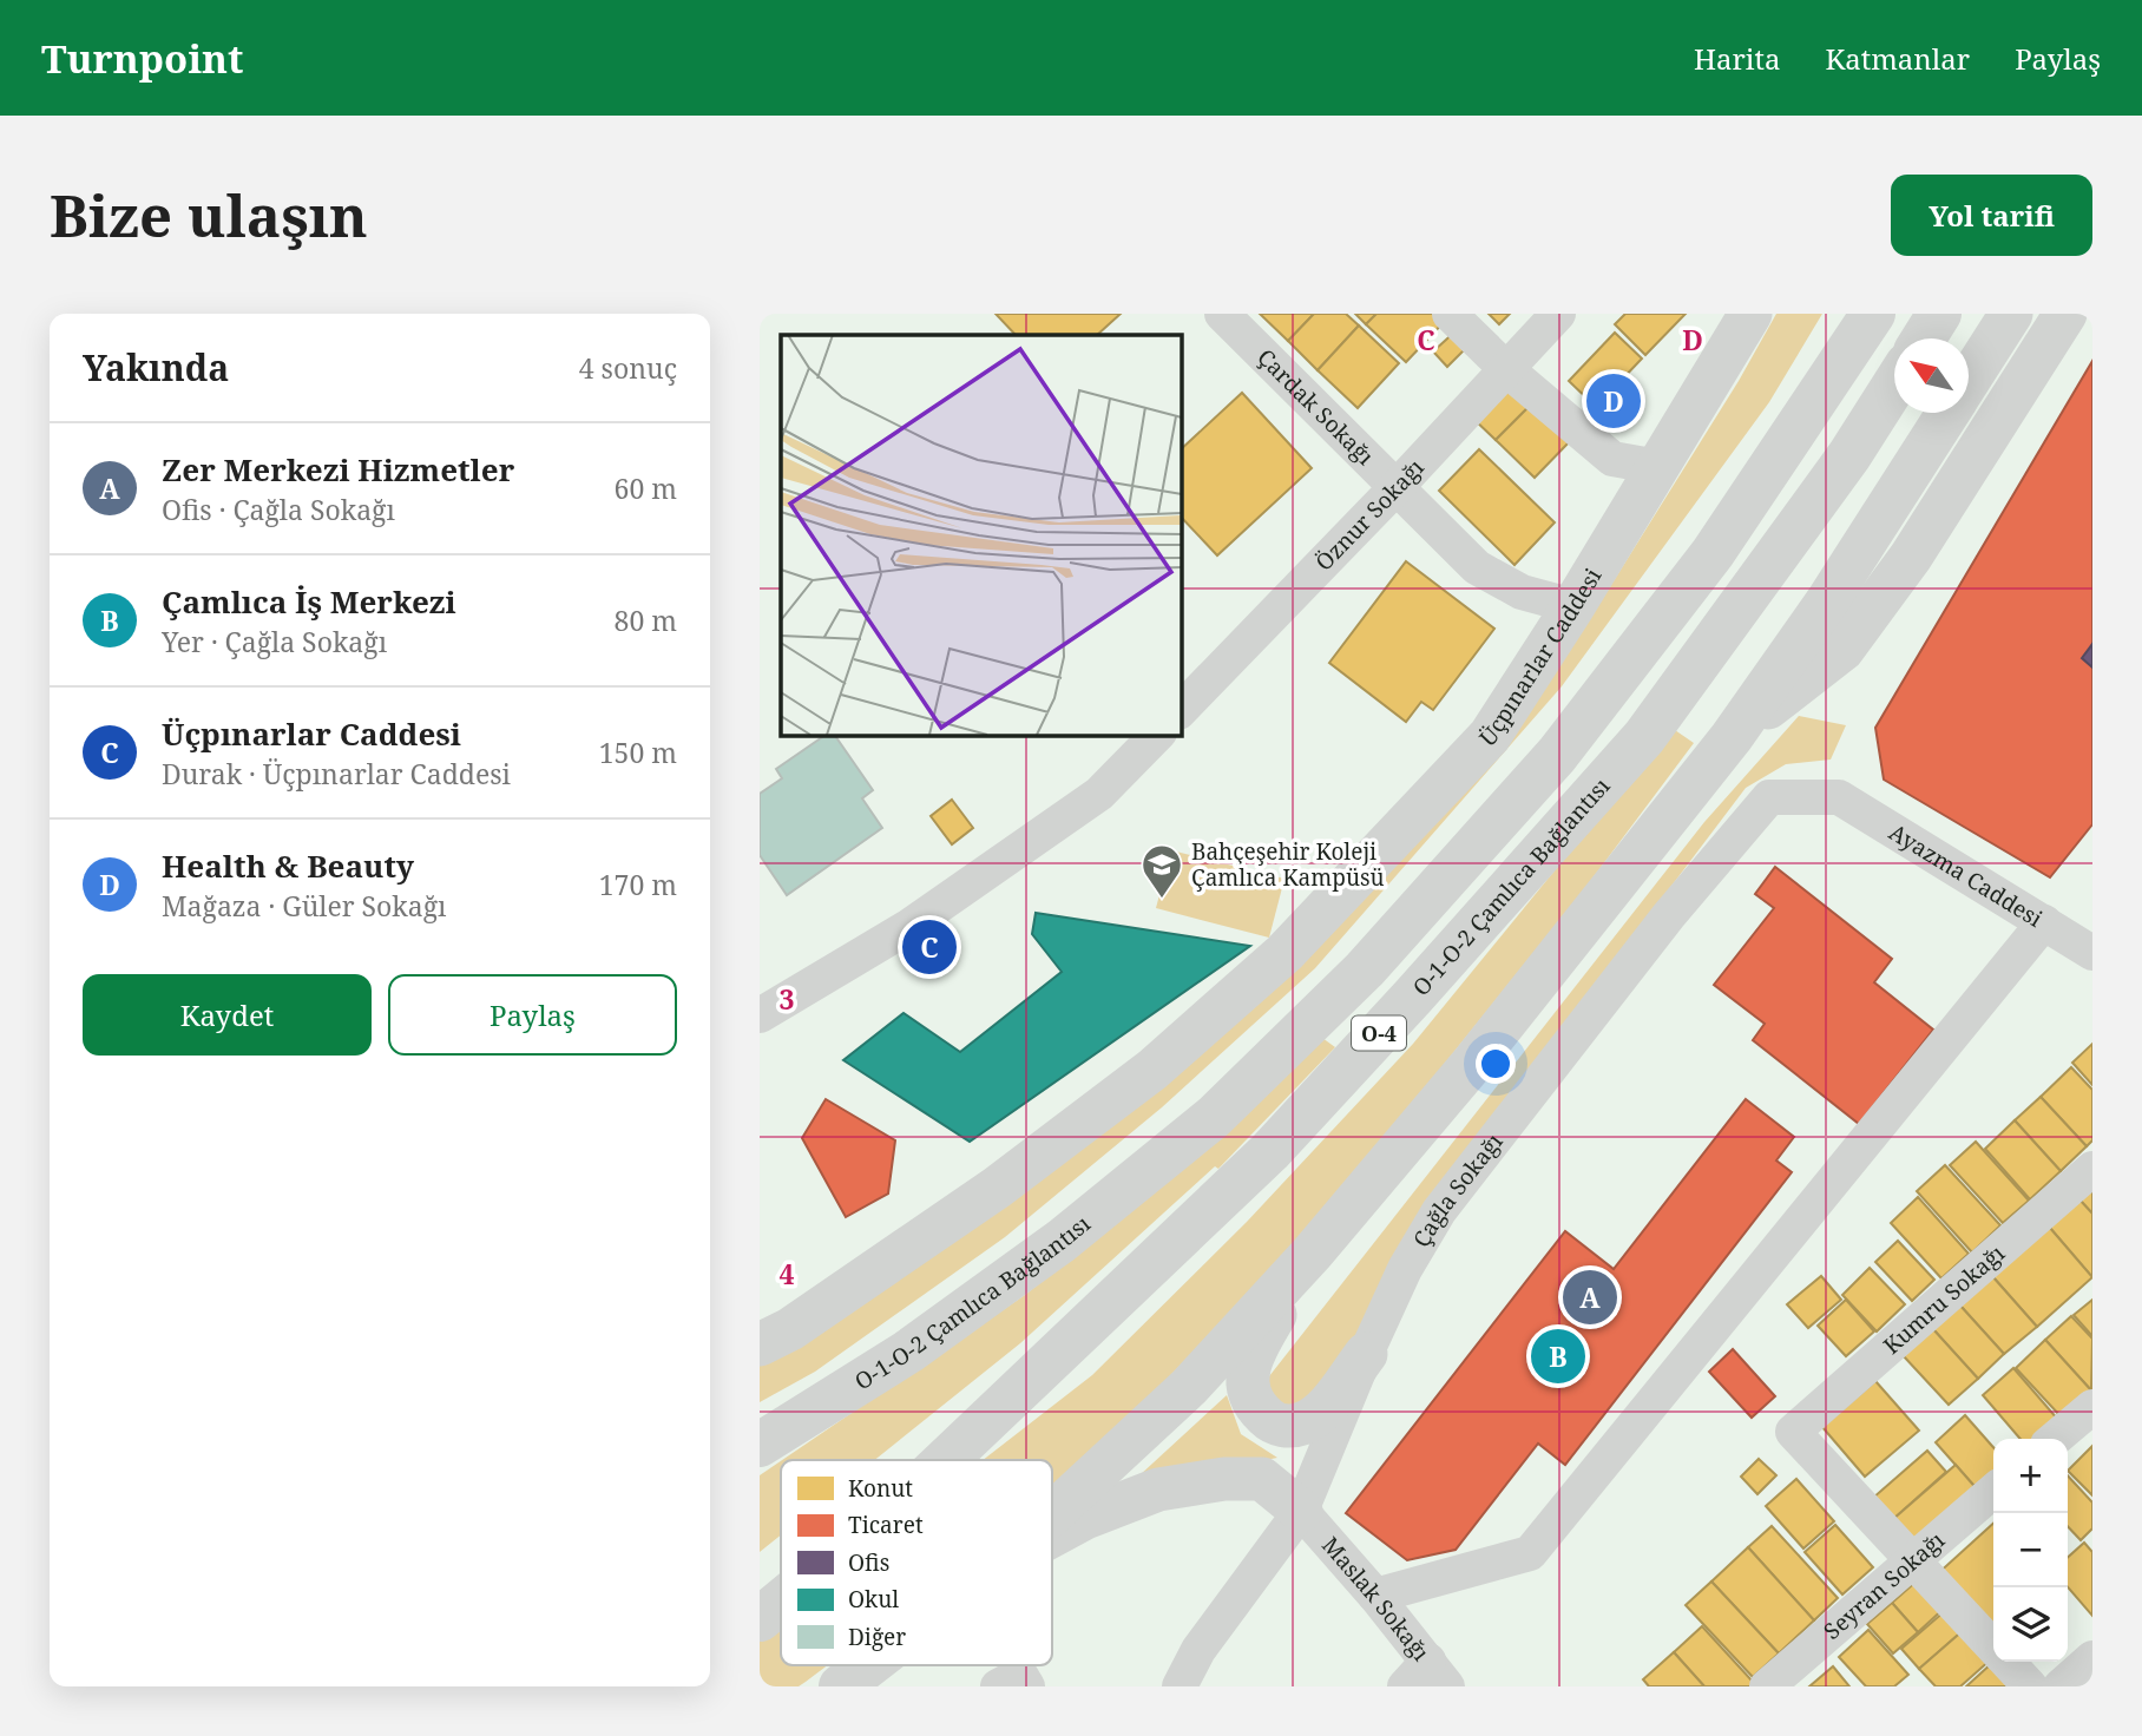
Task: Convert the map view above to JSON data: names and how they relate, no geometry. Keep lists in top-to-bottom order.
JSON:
{
  "streets": {
    "highway": ["O-1-O-2 Çamlıca Bağlantısı", "O-4"],
    "main road": ["Üçpınarlar Caddesi"],
    "street": [
      "Çardak Sokağı",
      "Öznur Sokağı",
      "Ayazma Caddesi",
      "Çağla Sokağı",
      "Kumru Sokağı",
      "Seyran Sokağı",
      "Maslak Sokağı"
    ]
  },
  "crossings": [
    ["Çardak Sokağı", "Öznur Sokağı"],
    ["Çardak Sokağı", "Üçpınarlar Caddesi"],
    ["Ayazma Caddesi", "Çağla Sokağı"],
    ["Çağla Sokağı", "Maslak Sokağı"],
    ["Kumru Sokağı", "Seyran Sokağı"]
  ],
  "places": {
    "school or university": ["Bahçeşehir Koleji Çamlıca Kampüsü"]
  },
  "legend": [
    "Konut",
    "Ticaret",
    "Ofis",
    "Okul",
    "Diğer"
  ],
  "north": "top left",
  "page": {
    "header": "Turnpoint",
    "nav": ["Harita", "Katmanlar", "Paylaş"],
    "buttons": [
      "Yol tarifi",
      ["Kaydet", "Paylaş"]
    ],
    "title": "Bize ulaşın",
    "heading": ["Yakında", "4 sonuç"],
    "pins": [
      "D",
      "C",
      "A",
      "B"
    ],
    "list": [
      {
        "mark": "A",
        "name": "Zer Merkezi Hizmetler",
        "note": "Ofis · Çağla Sokağı",
        "value": "60 m"
      },
      {
        "mark": "B",
        "name": "Çamlıca İş Merkezi",
        "note": "Yer · Çağla Sokağı",
        "value": "80 m"
      },
      {
        "mark": "C",
        "name": "Üçpınarlar Caddesi",
        "note": "Durak · Üçpınarlar Caddesi",
        "value": "150 m"
      },
      {
        "mark": "D",
        "name": "Health & Beauty",
        "note": "Mağaza · Güler Sokağı",
        "value": "170 m"
      }
    ],
    "map_buttons": ["+", "−"]
  },
  "grid": {
    "columns": ["C", "D"],
    "rows": ["3", "4"]
  }
}
